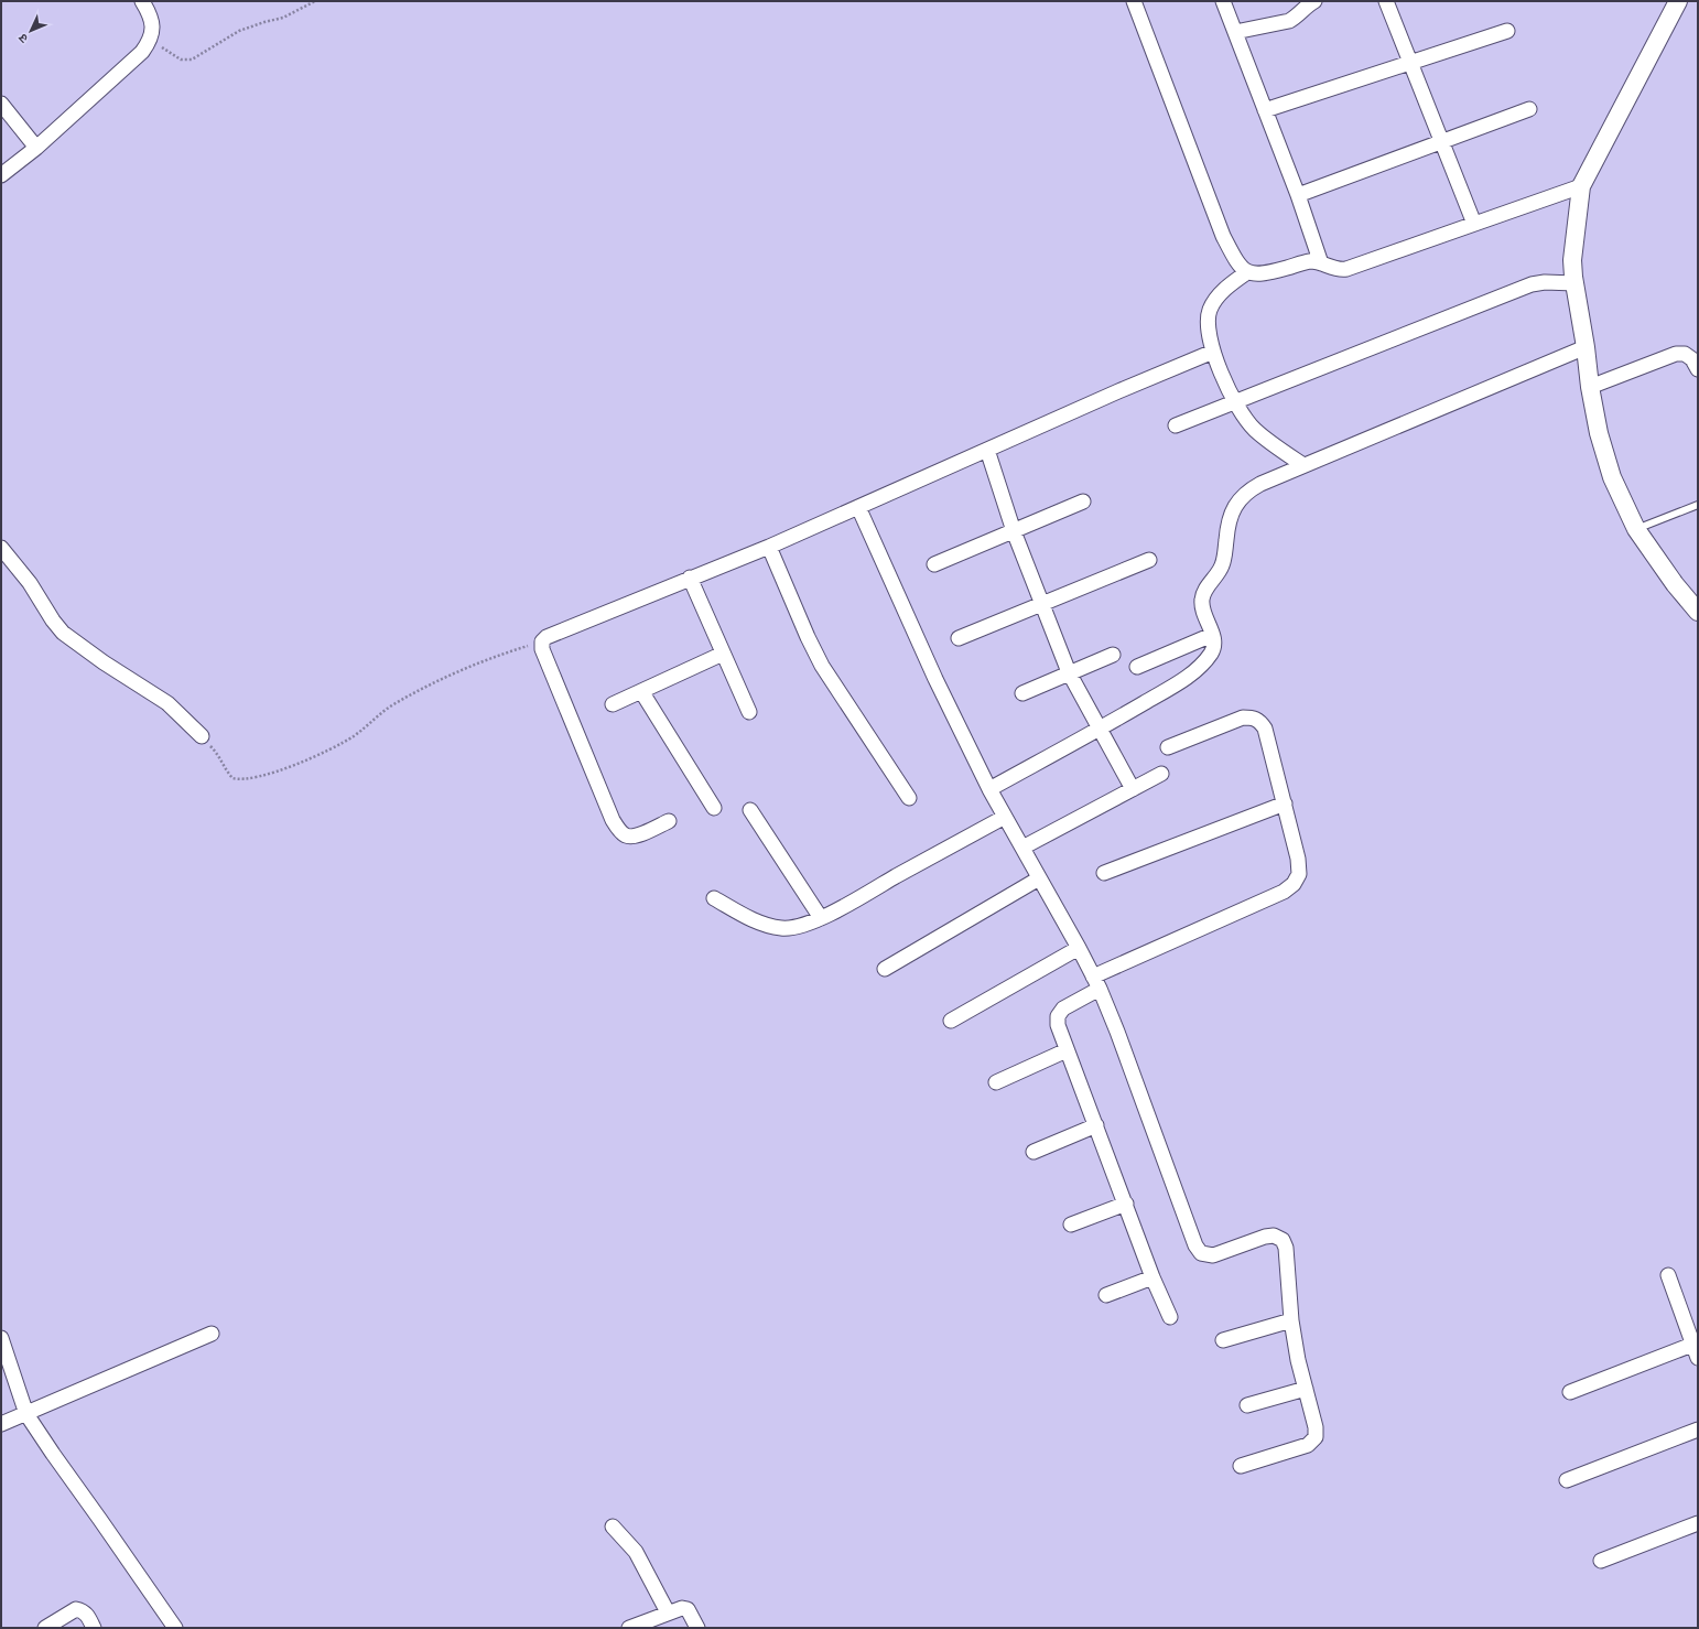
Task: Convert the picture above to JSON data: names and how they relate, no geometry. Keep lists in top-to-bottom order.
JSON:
{
  "north": "bottom left"
}
